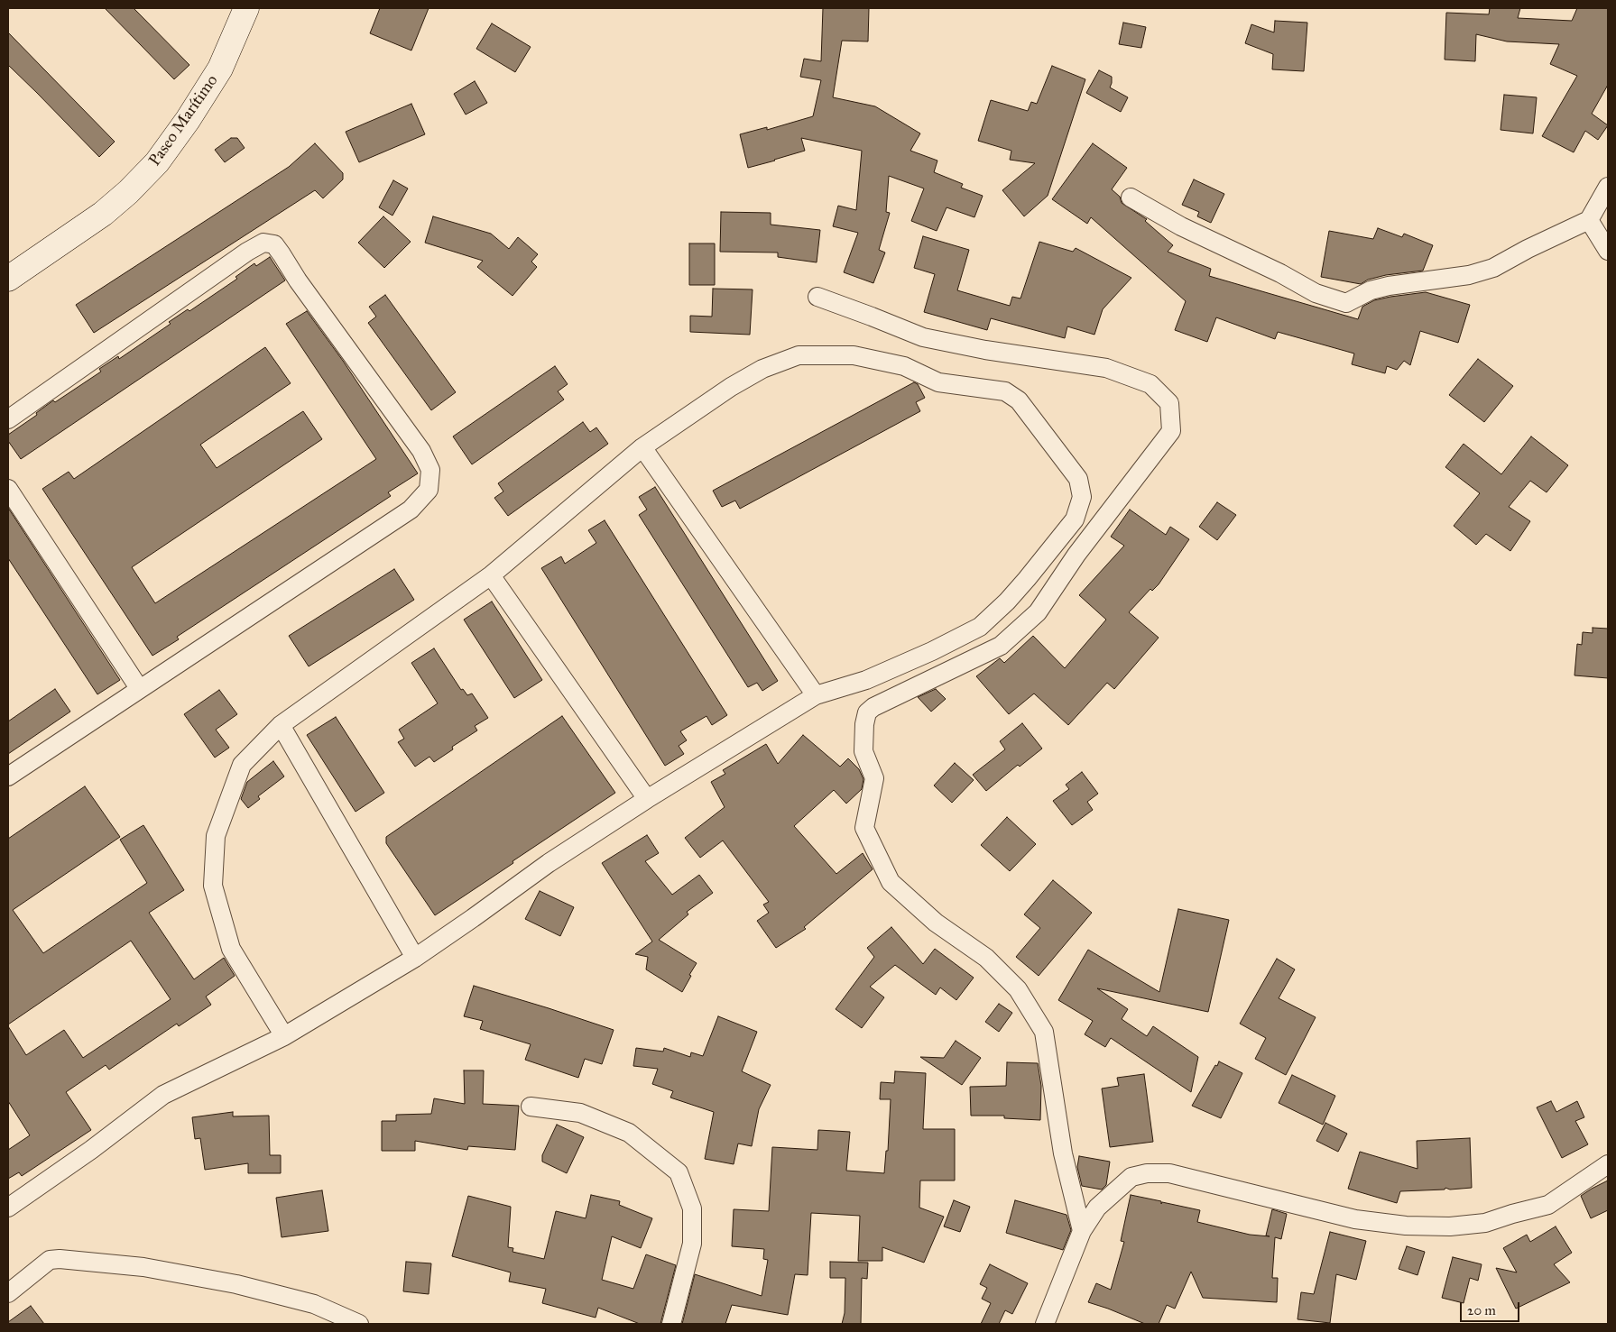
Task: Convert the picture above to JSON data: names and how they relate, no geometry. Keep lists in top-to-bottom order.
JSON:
{
  "streets": {
    "main road": ["Paseo Marítimo"]
  },
  "scale_bar": "20 m"
}
